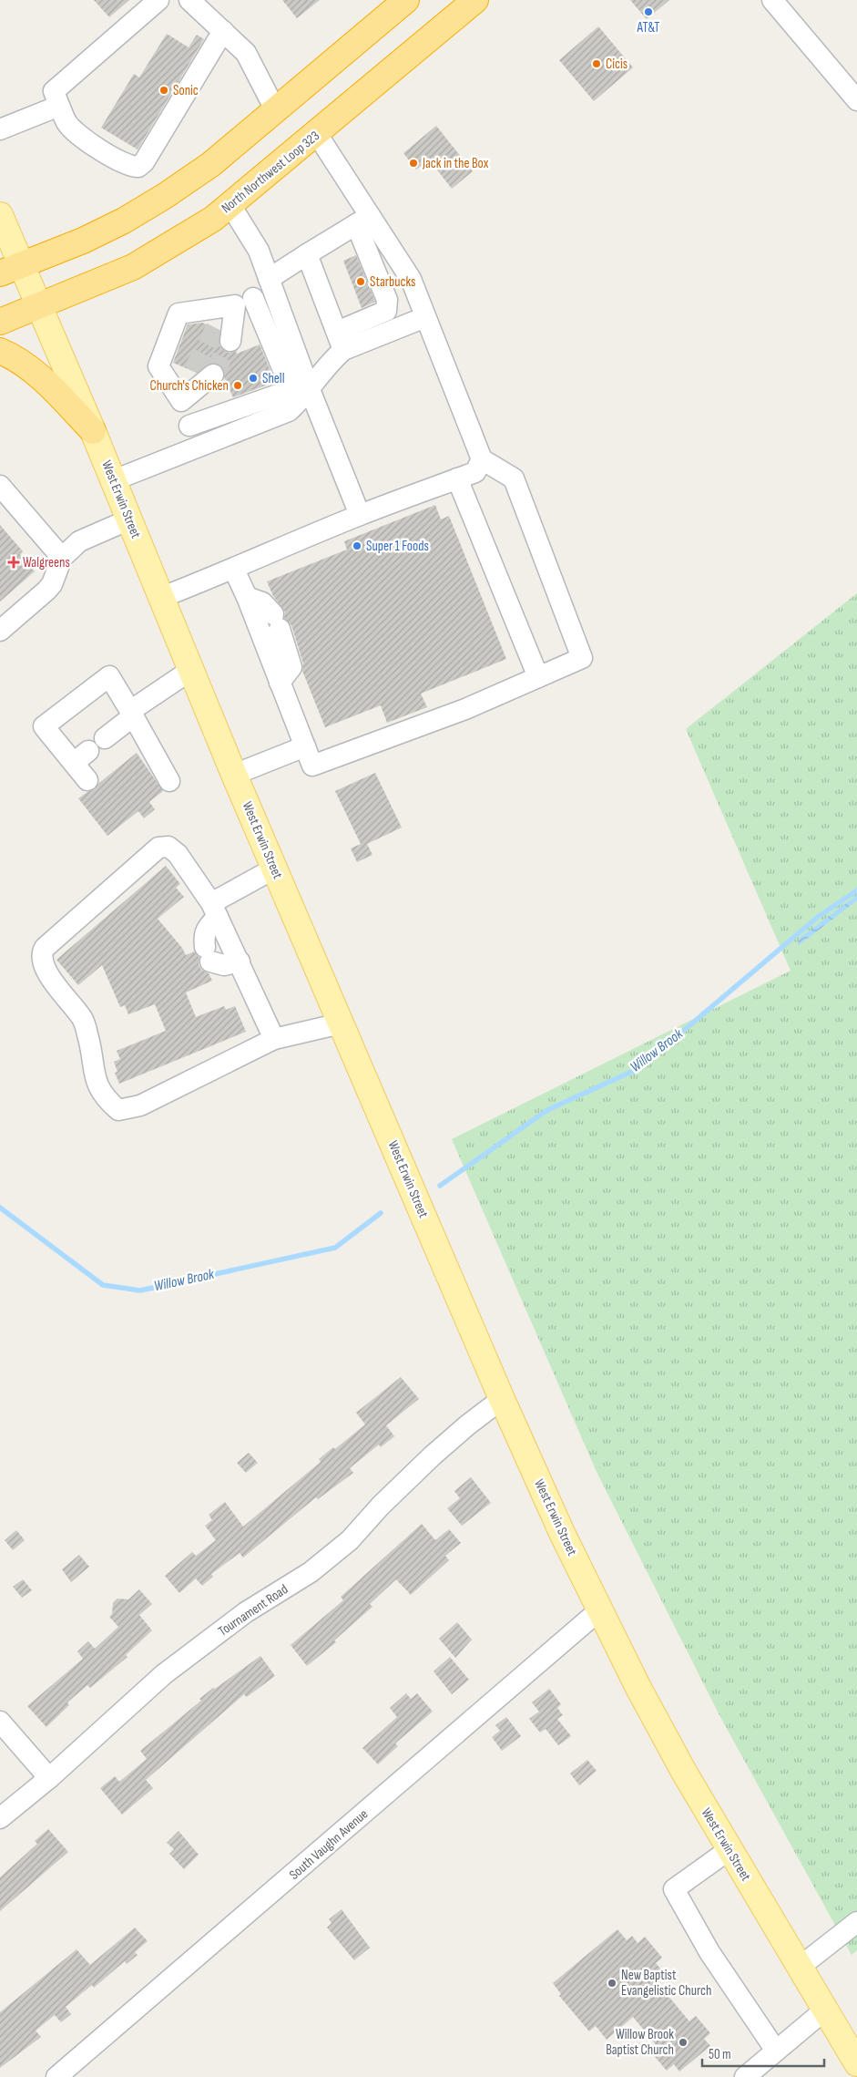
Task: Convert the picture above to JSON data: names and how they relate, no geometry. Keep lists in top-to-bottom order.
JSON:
{
  "streets": {
    "highway": ["North Northwest Loop 323"],
    "main road": ["West Erwin Street"],
    "street": ["Tournament Road", "South Vaughn Avenue"]
  },
  "crossings": [
    ["North Northwest Loop 323", "West Erwin Street"],
    ["West Erwin Street", "Tournament Road"],
    ["West Erwin Street", "South Vaughn Avenue"]
  ],
  "water": ["Willow Brook"],
  "places": {
    "other": [
      "AT&T",
      "Cicis",
      "Sonic",
      "Jack in the Box",
      "Starbucks",
      "Shell",
      "Church's Chicken",
      "Super 1 Foods",
      "New Baptist Evangelistic Church",
      "Willow Brook Baptist Church"
    ],
    "health": ["Walgreens"]
  },
  "scale_bar": "50 m"
}
